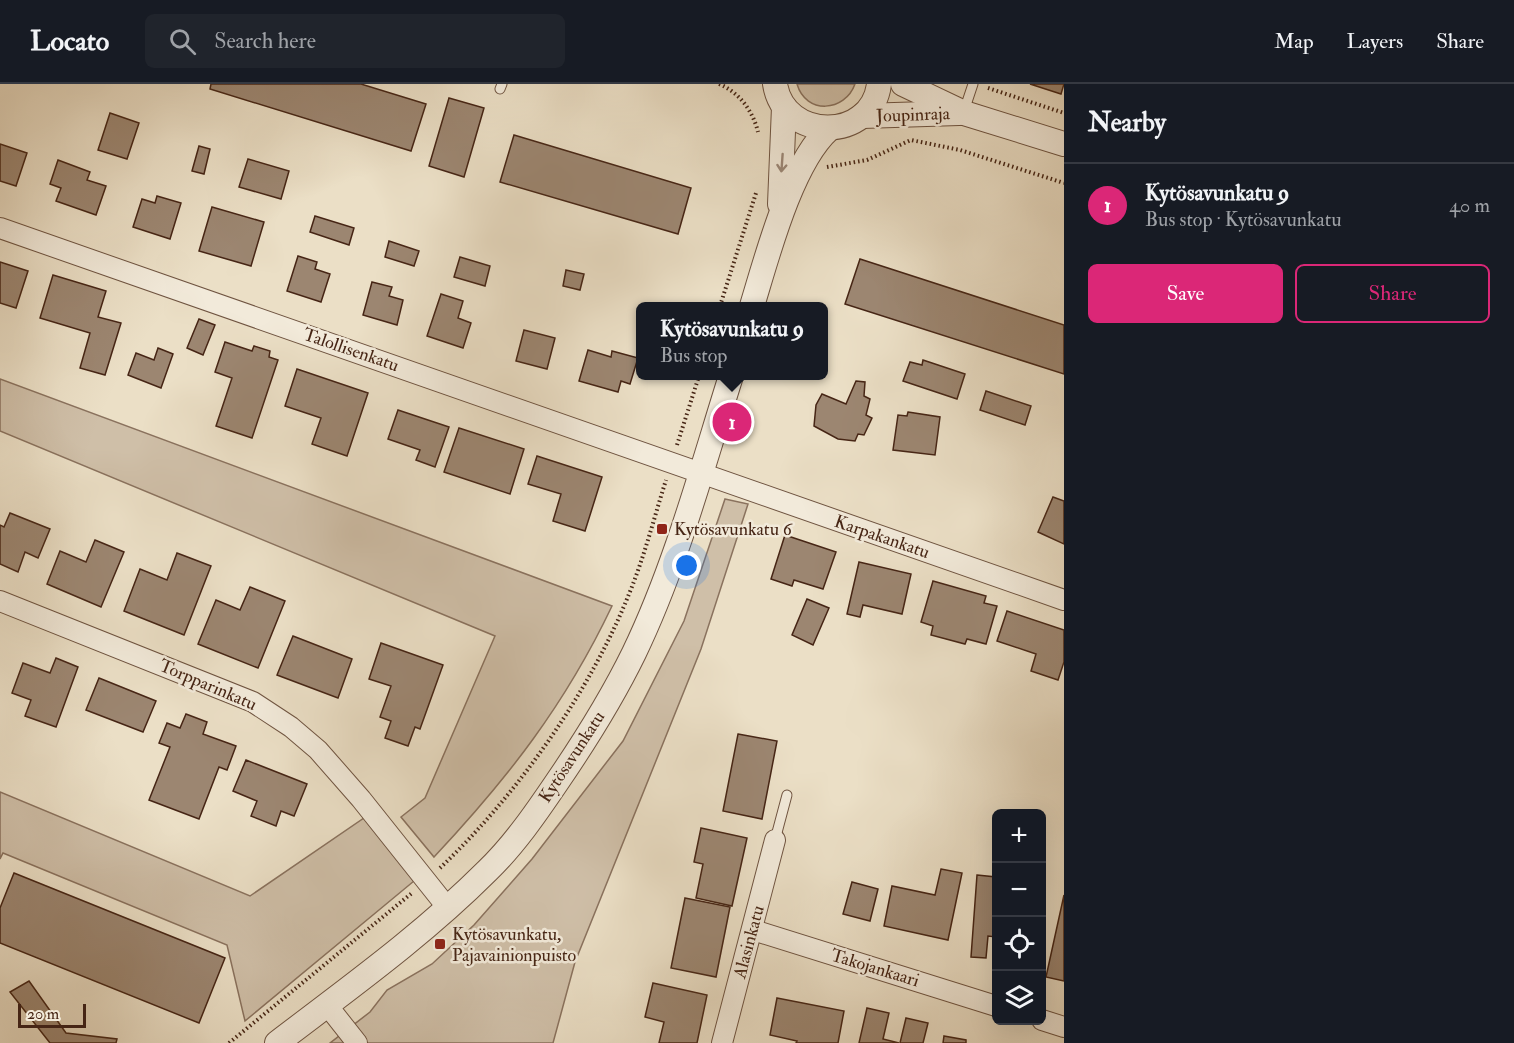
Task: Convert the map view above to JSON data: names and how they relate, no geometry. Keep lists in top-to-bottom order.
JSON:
{
  "streets": {
    "street": [
      "Joupinraja",
      "Talollisenkatu",
      "Karpakankatu",
      "Torpparinkatu",
      "Kytösavunkatu",
      "Alasinkatu",
      "Takojankaari"
    ]
  },
  "crossings": [
    ["Talollisenkatu", "Karpakankatu"],
    ["Talollisenkatu", "Kytösavunkatu"],
    ["Karpakankatu", "Kytösavunkatu"],
    ["Torpparinkatu", "Kytösavunkatu"],
    ["Alasinkatu", "Takojankaari"]
  ],
  "places": {
    "transit": ["Kytösavunkatu 6", "Kytösavunkatu, Pajavainionpuisto"]
  },
  "scale_bar": "20 m",
  "page": {
    "header": "Locato",
    "search": "Search here",
    "nav": ["Map", "Layers", "Share"],
    "heading": "Nearby",
    "list": [
      {
        "mark": "1",
        "name": "Kytösavunkatu 9",
        "note": "Bus stop · Kytösavunkatu",
        "value": "40 m"
      }
    ],
    "buttons": ["Save", "Share"],
    "popup": ["Kytösavunkatu 9", "Bus stop"],
    "pins": "1",
    "map_buttons": ["+", "−"],
    "scale": "20 m"
  }
}
